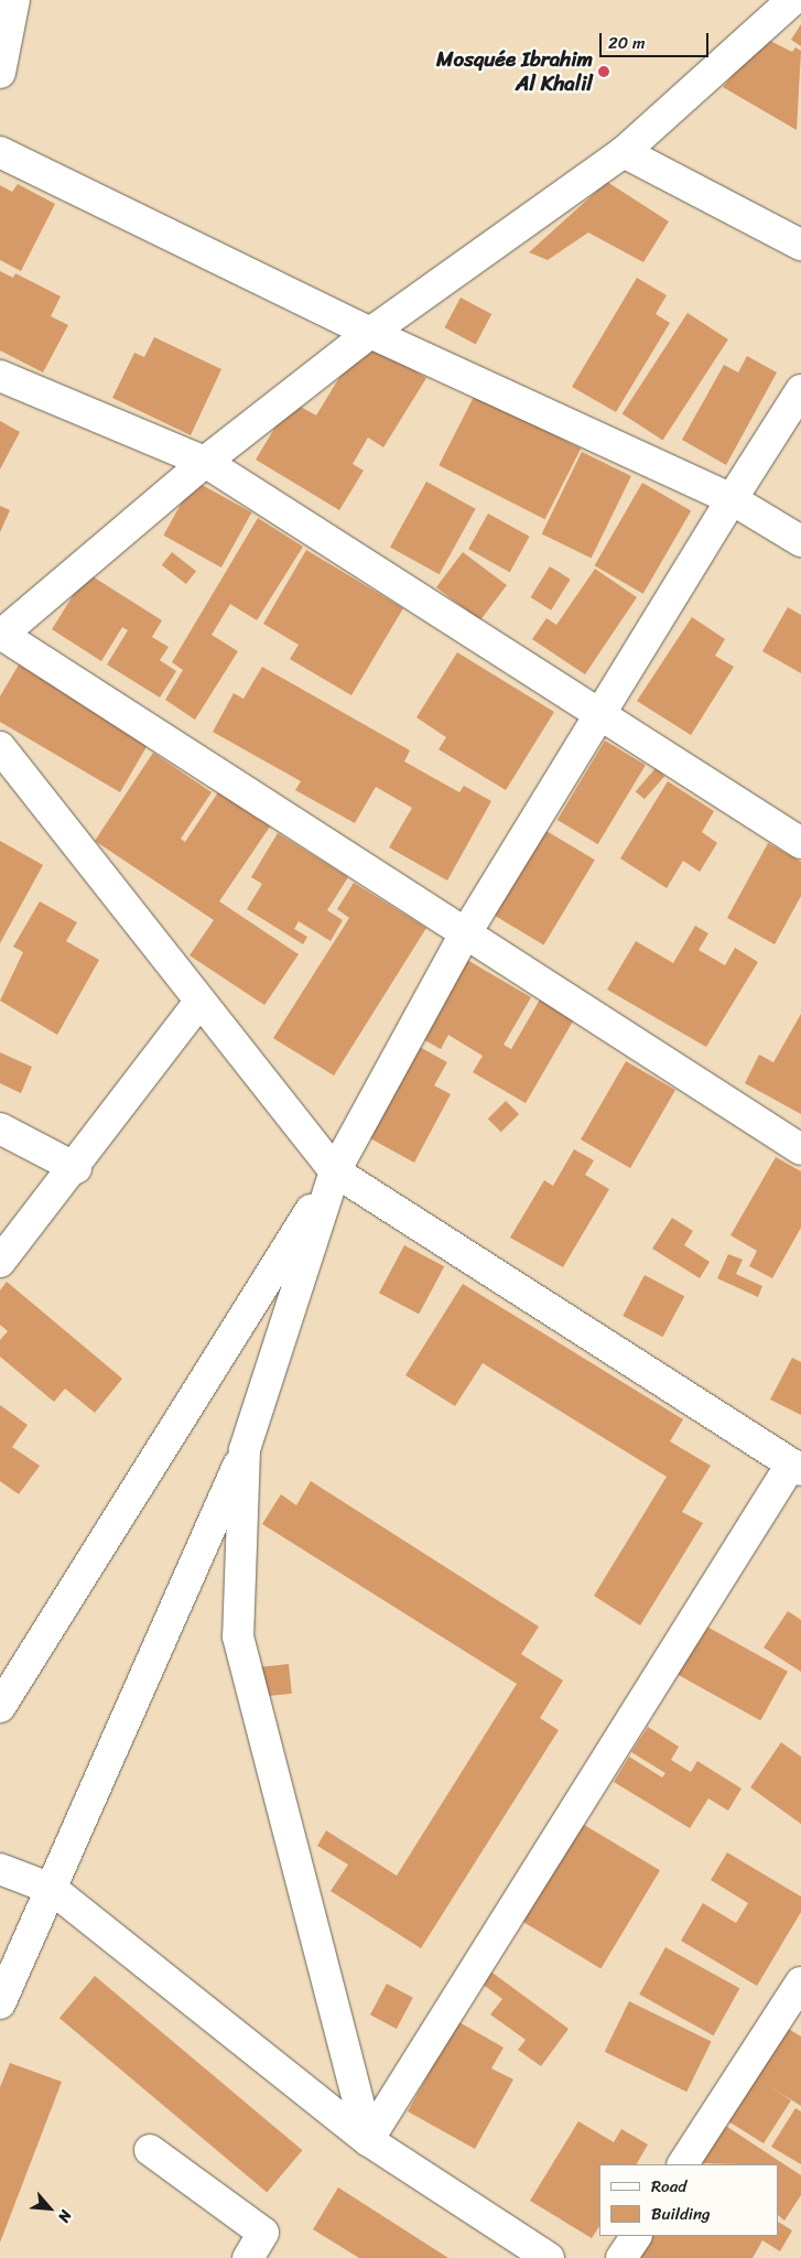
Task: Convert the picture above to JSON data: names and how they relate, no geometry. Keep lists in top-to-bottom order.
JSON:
{
  "places": ["Mosquée Ibrahim Al Khalil"],
  "legend": ["Road", "Building"],
  "scale_bar": "20 m",
  "north": "bottom right"
}
